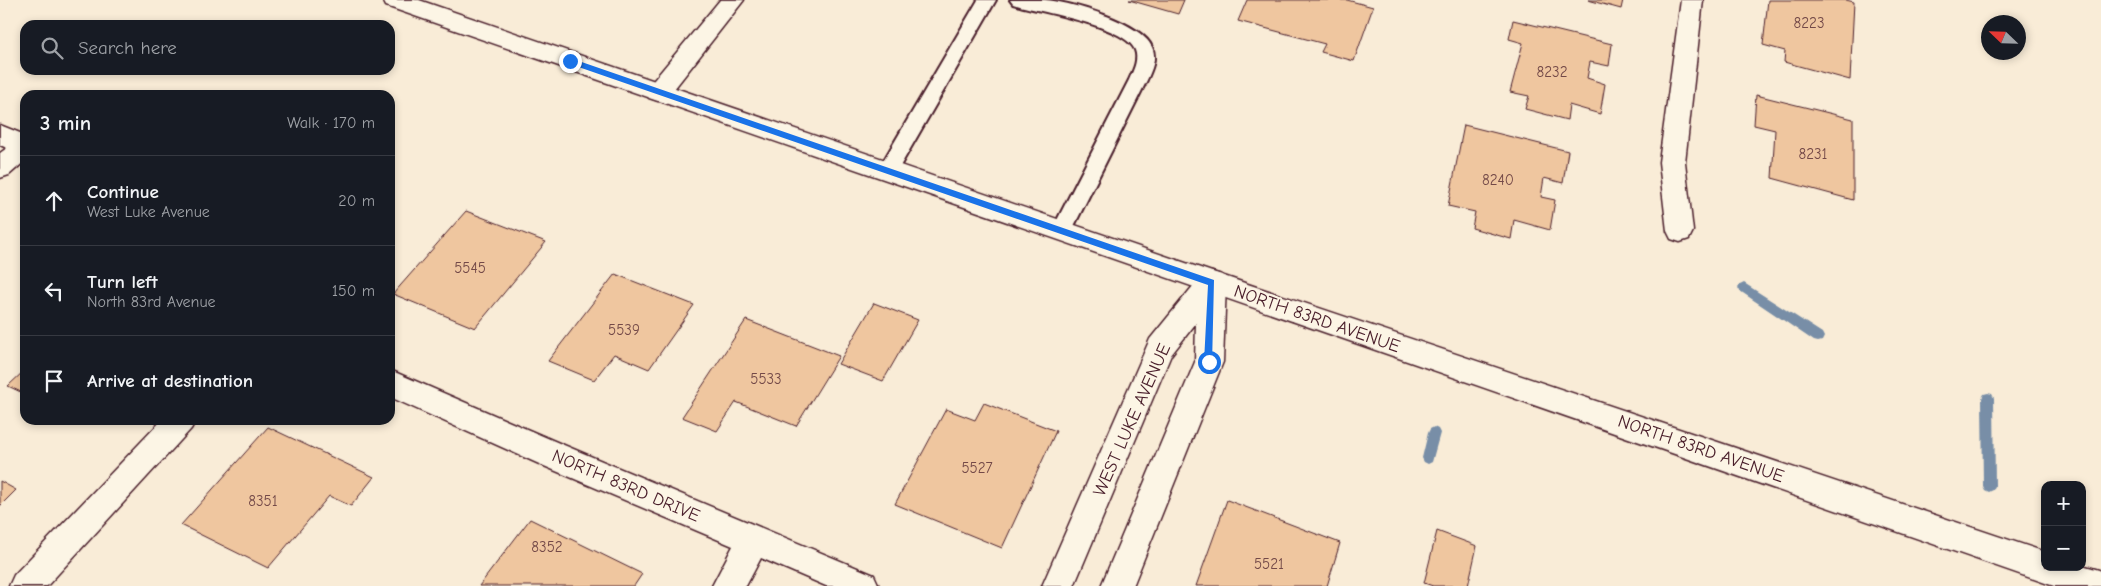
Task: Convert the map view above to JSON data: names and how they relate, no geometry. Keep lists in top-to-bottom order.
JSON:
{
  "streets": {
    "street": ["NORTH 83RD AVENUE", "WEST LUKE AVENUE", "NORTH 83RD DRIVE"]
  },
  "crossings": [
    ["NORTH 83RD AVENUE", "WEST LUKE AVENUE"]
  ],
  "house_numbers": [
    "8223",
    "8232",
    "8231",
    "8240",
    "5545",
    "5539",
    "5533",
    "5527",
    "8351",
    "8352",
    "5521"
  ],
  "north": "top left",
  "page": {
    "search": "Search here",
    "heading": ["3 min", "Walk · 170 m"],
    "list": [
      ["Continue", "West Luke Avenue", "20 m"],
      ["Turn left", "North 83rd Avenue", "150 m"],
      "Arrive at destination"
    ],
    "map_buttons": ["+", "−"]
  }
}
